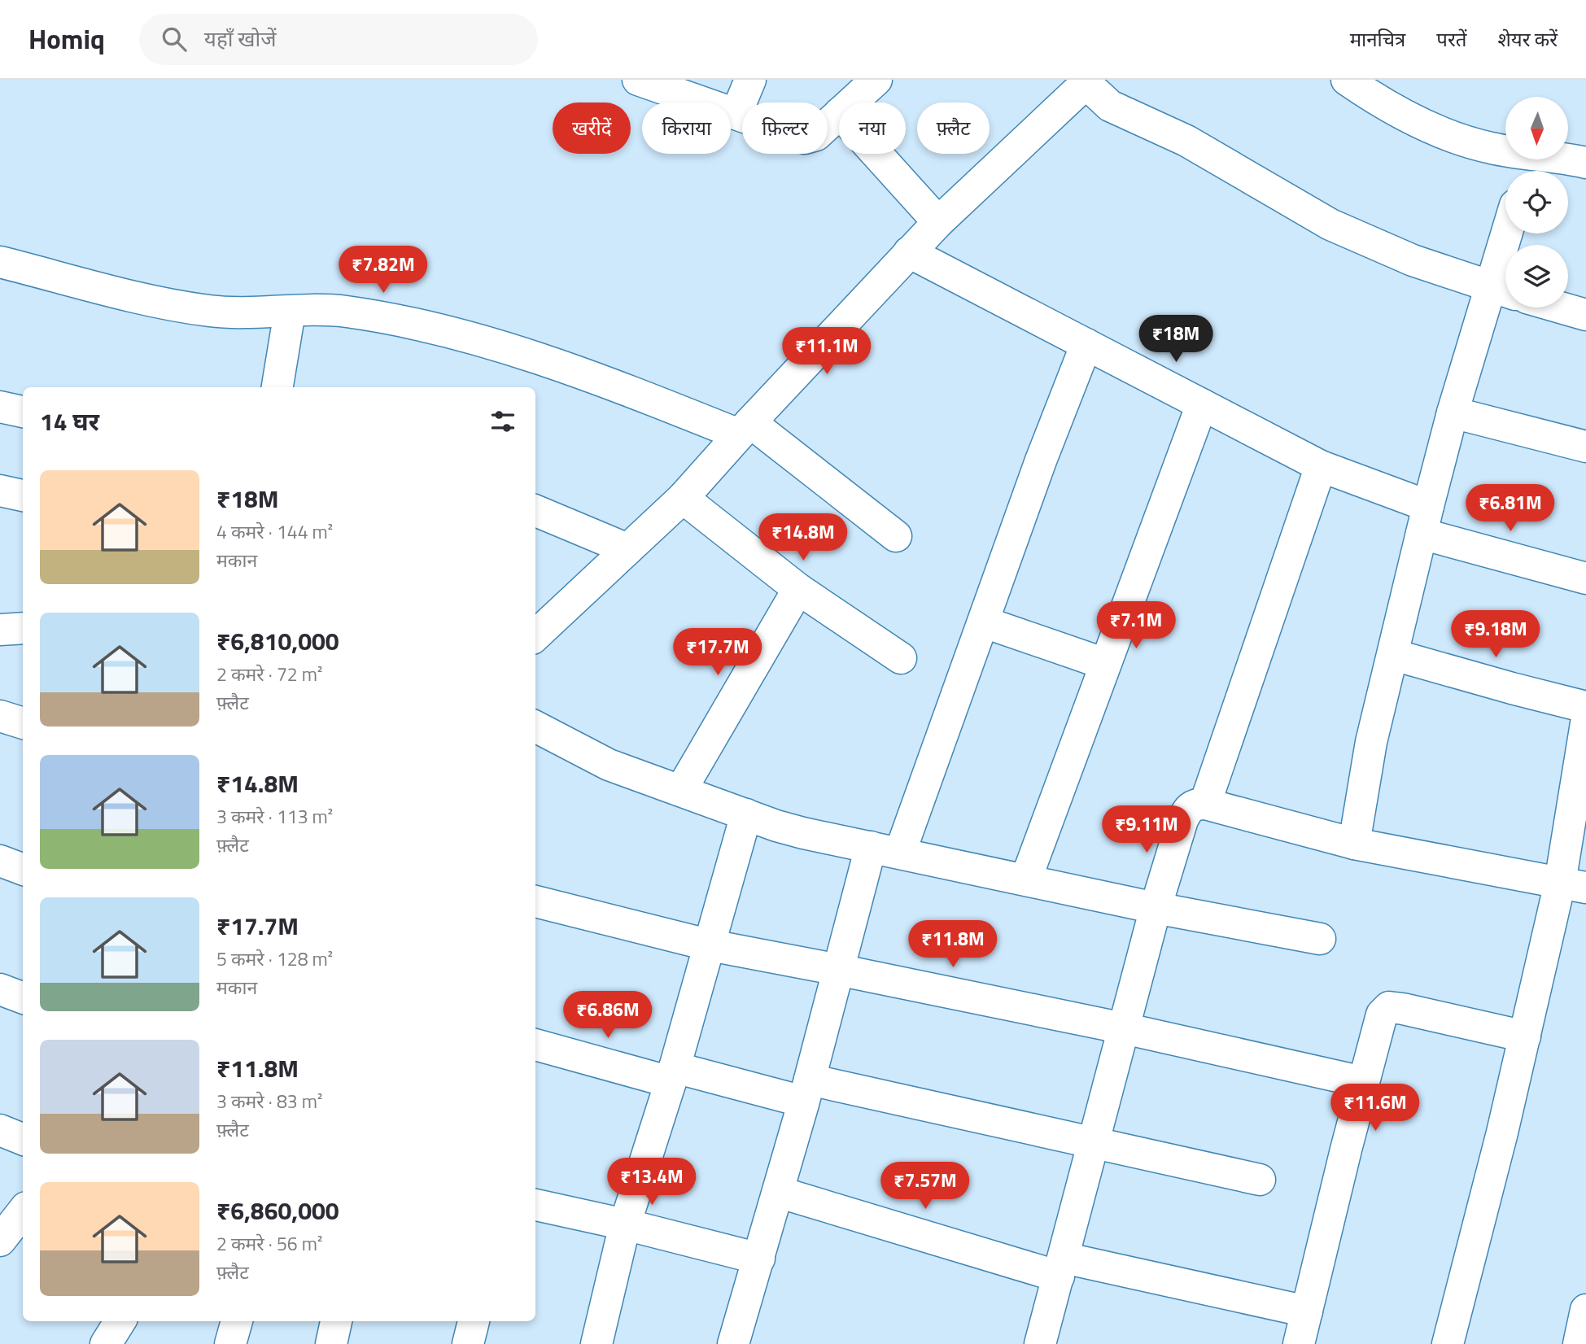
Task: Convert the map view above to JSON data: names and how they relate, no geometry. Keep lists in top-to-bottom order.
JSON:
{
  "north": "bottom",
  "page": {
    "header": "Homiq",
    "search": "यहाँ खोजें",
    "nav": ["मानचित्र", "परतें", "शेयर करें"],
    "chip": [
      "खरीदें",
      "किराया",
      "फ़िल्टर",
      "नया",
      "फ़्लैट"
    ],
    "price": [
      "₹7.82M",
      "₹18M",
      "₹11.1M",
      "₹6.81M",
      "₹14.8M",
      "₹7.1M",
      "₹9.18M",
      "₹17.7M",
      "₹9.11M",
      "₹11.8M",
      "₹6.86M",
      "₹11.6M",
      "₹13.4M",
      "₹7.57M"
    ],
    "heading": "14 घर",
    "list": [
      {
        "name": "₹18M",
        "note": "4 कमरे · 144 m² · मकान"
      },
      {
        "name": "₹6,810,000",
        "note": "2 कमरे · 72 m² · फ़्लैट"
      },
      {
        "name": "₹14.8M",
        "note": "3 कमरे · 113 m² · फ़्लैट"
      },
      {
        "name": "₹17.7M",
        "note": "5 कमरे · 128 m² · मकान"
      },
      {
        "name": "₹11.8M",
        "note": "3 कमरे · 83 m² · फ़्लैट"
      },
      {
        "name": "₹6,860,000",
        "note": "2 कमरे · 56 m² · फ़्लैट"
      }
    ]
  }
}
